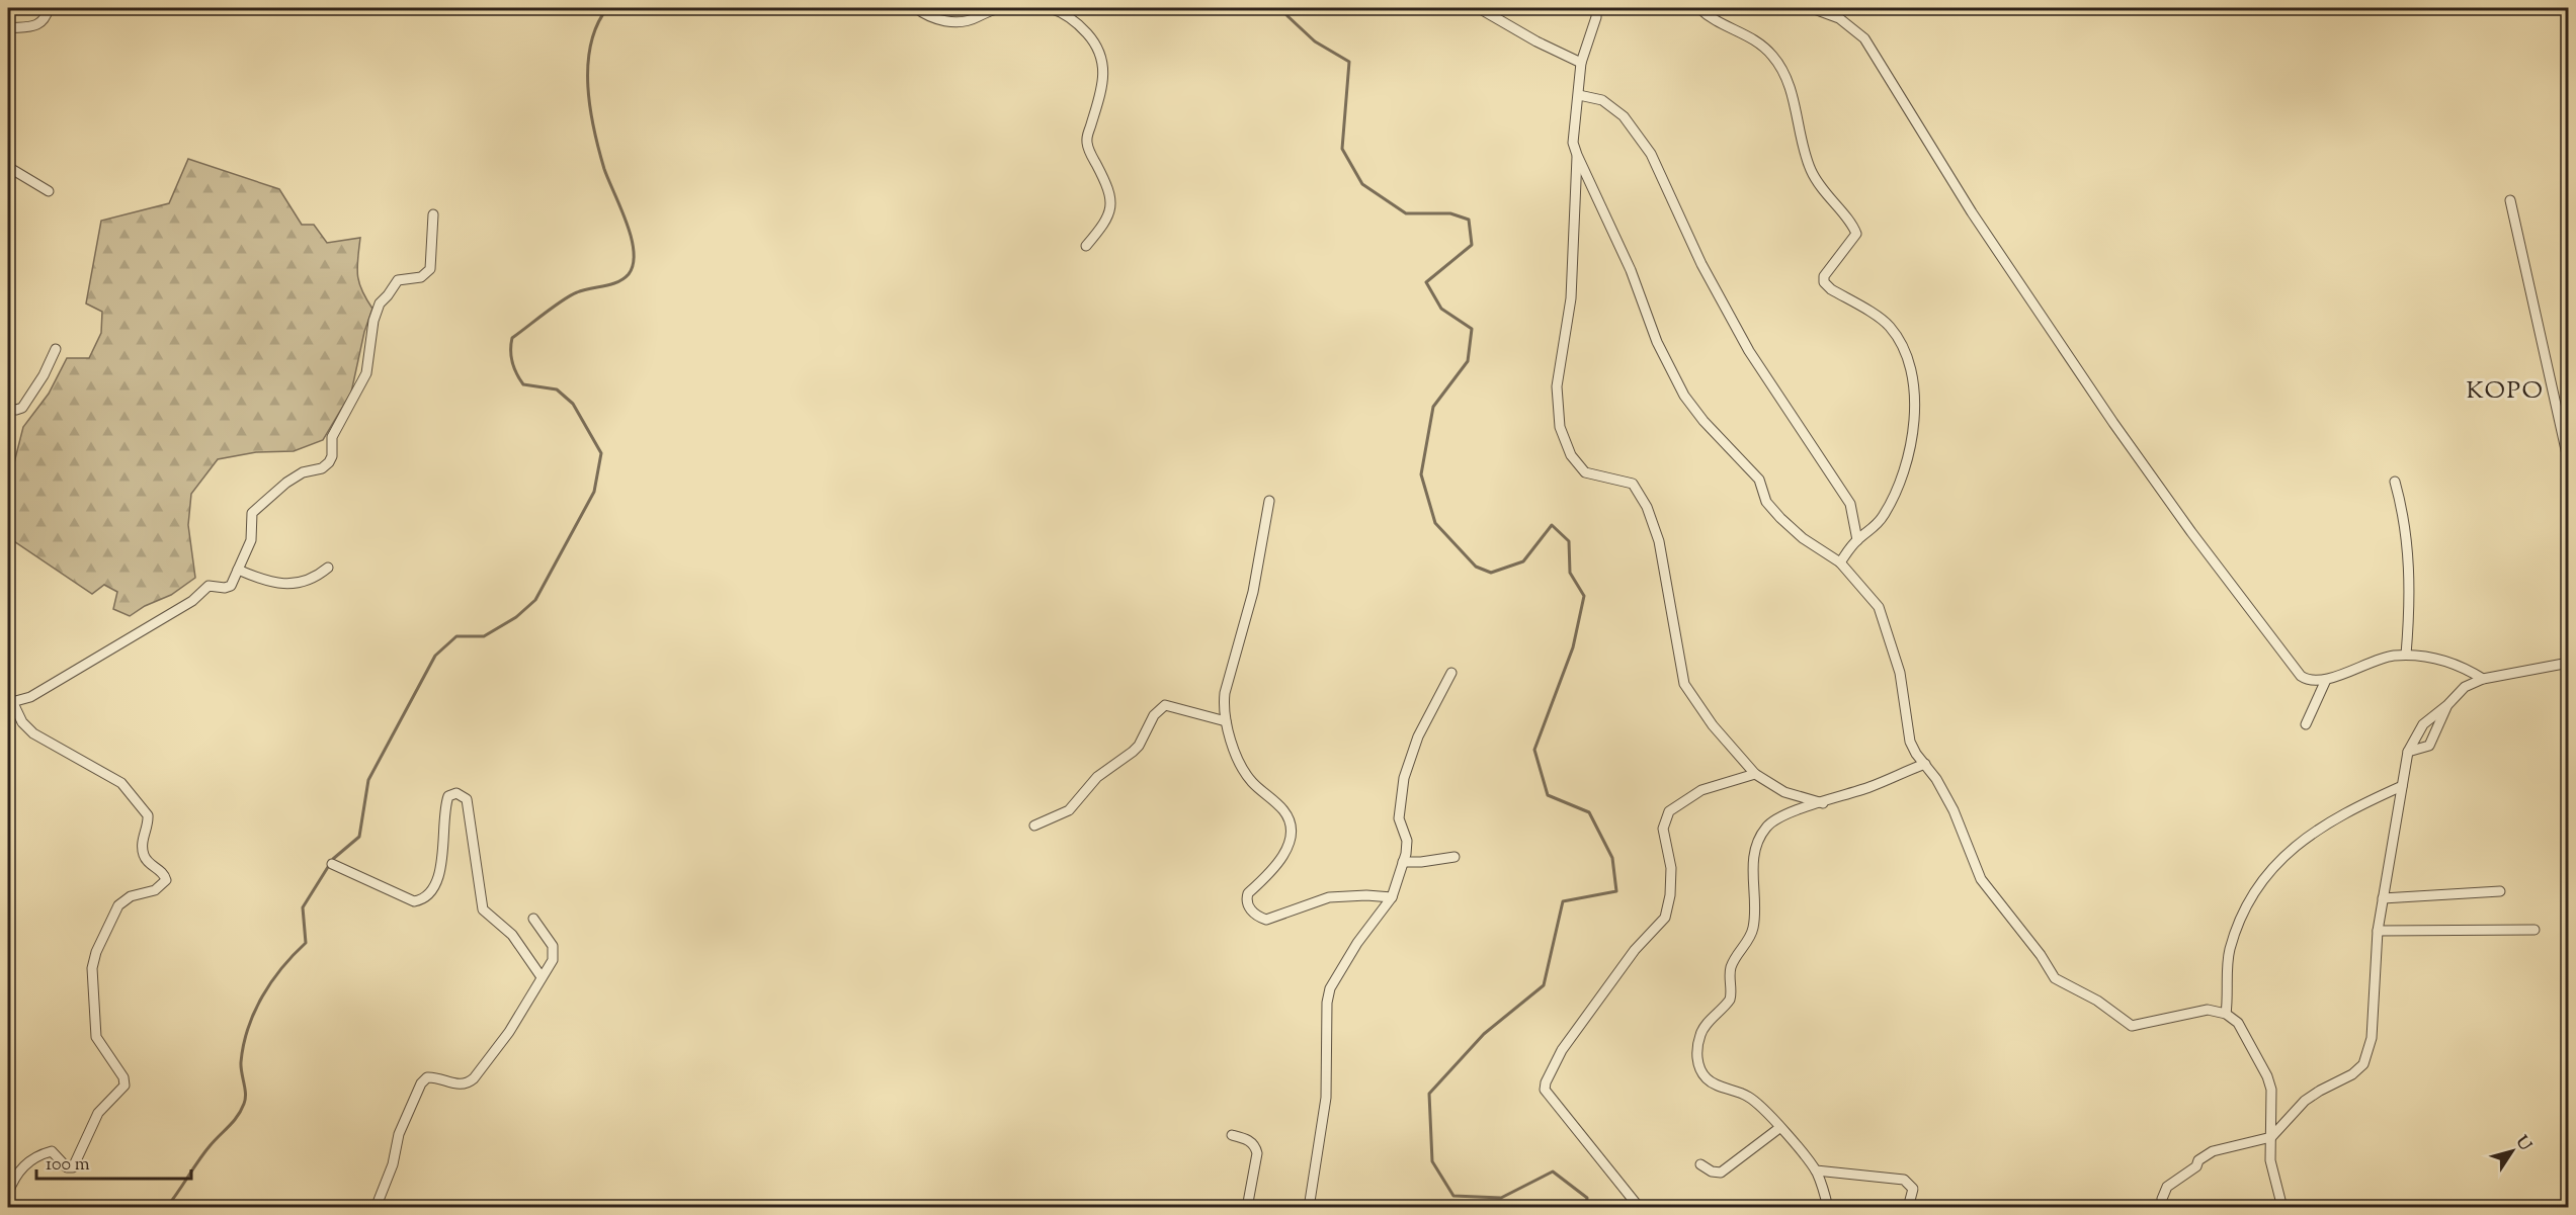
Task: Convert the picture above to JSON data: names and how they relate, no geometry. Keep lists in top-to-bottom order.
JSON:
{
  "districts": ["KOPO"],
  "scale_bar": "100 m",
  "north": "top right"
}
